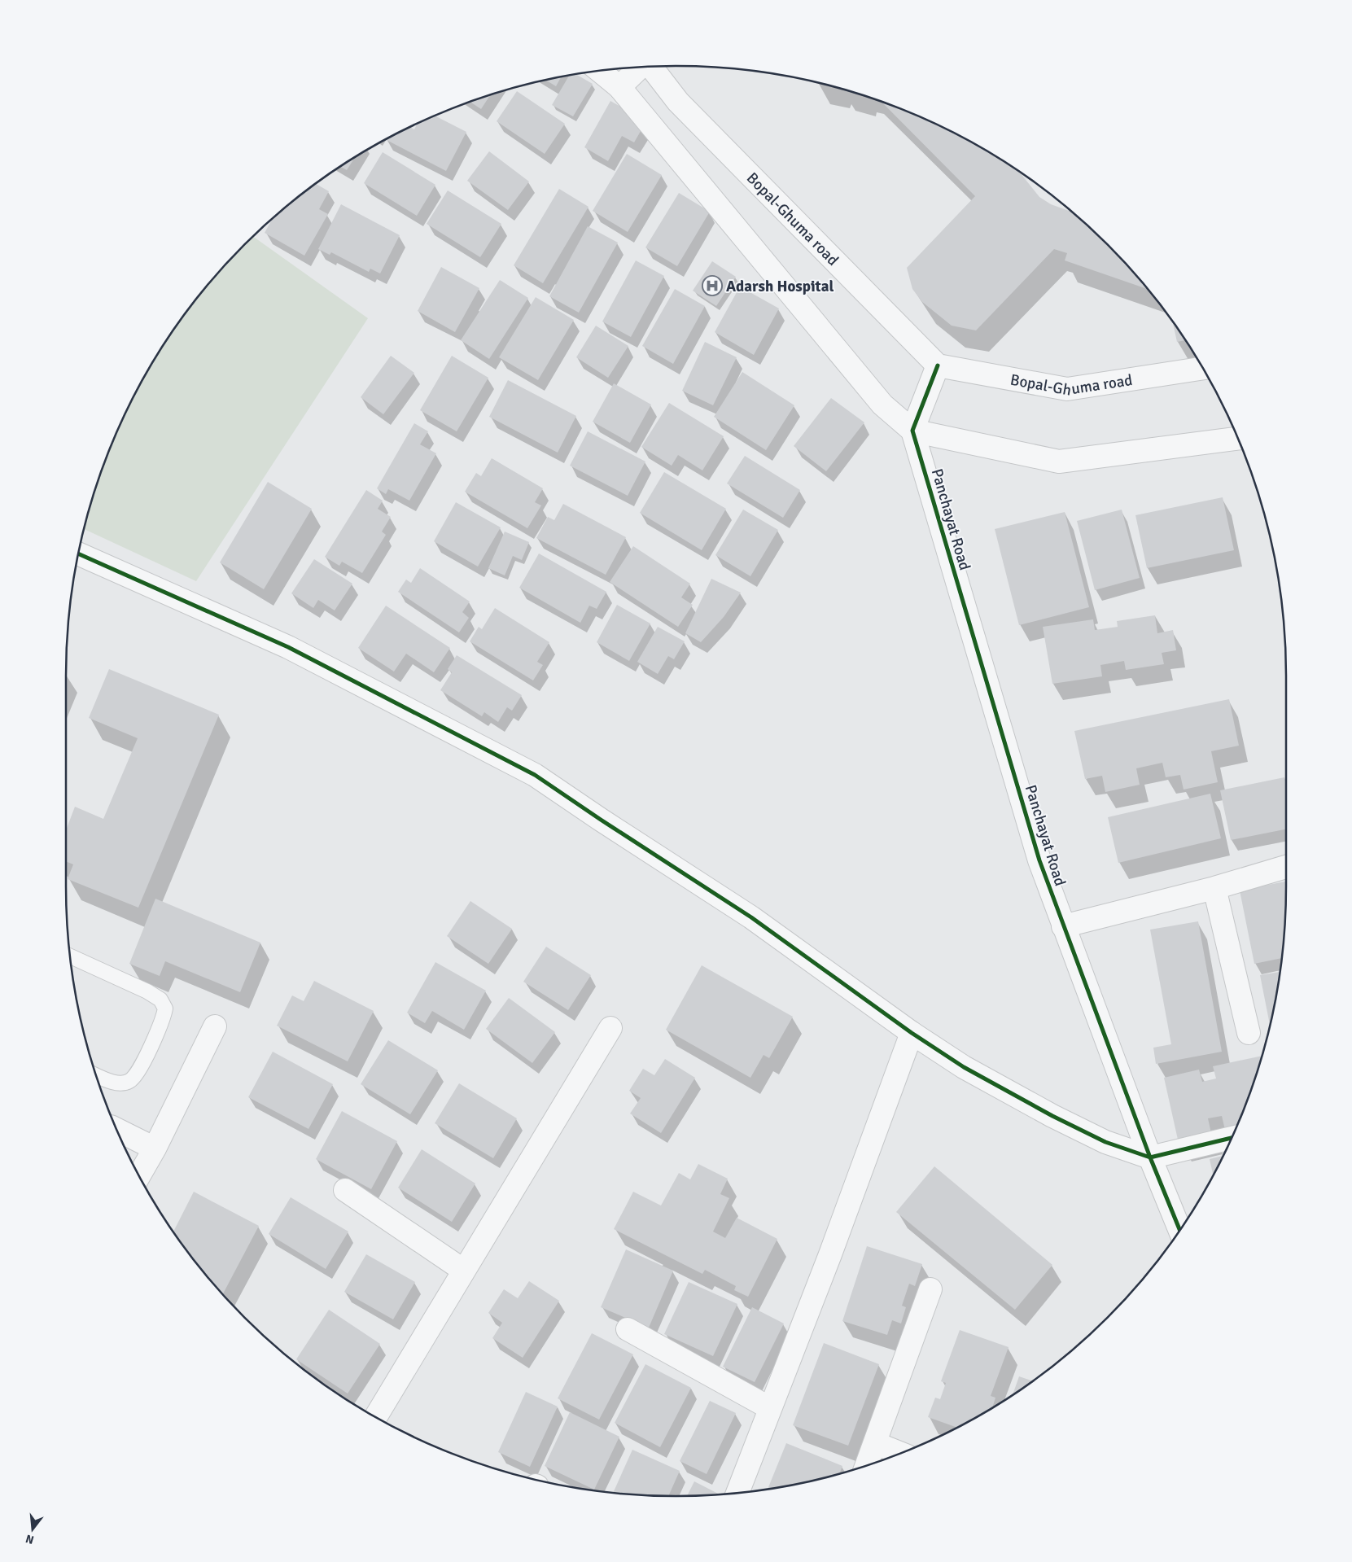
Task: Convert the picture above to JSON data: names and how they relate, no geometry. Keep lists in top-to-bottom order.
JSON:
{
  "streets": {
    "street": ["Bopal-Ghuma road", "Panchayat Road"]
  },
  "places": {
    "hospital": ["Adarsh Hospital"]
  },
  "north": "bottom"
}
